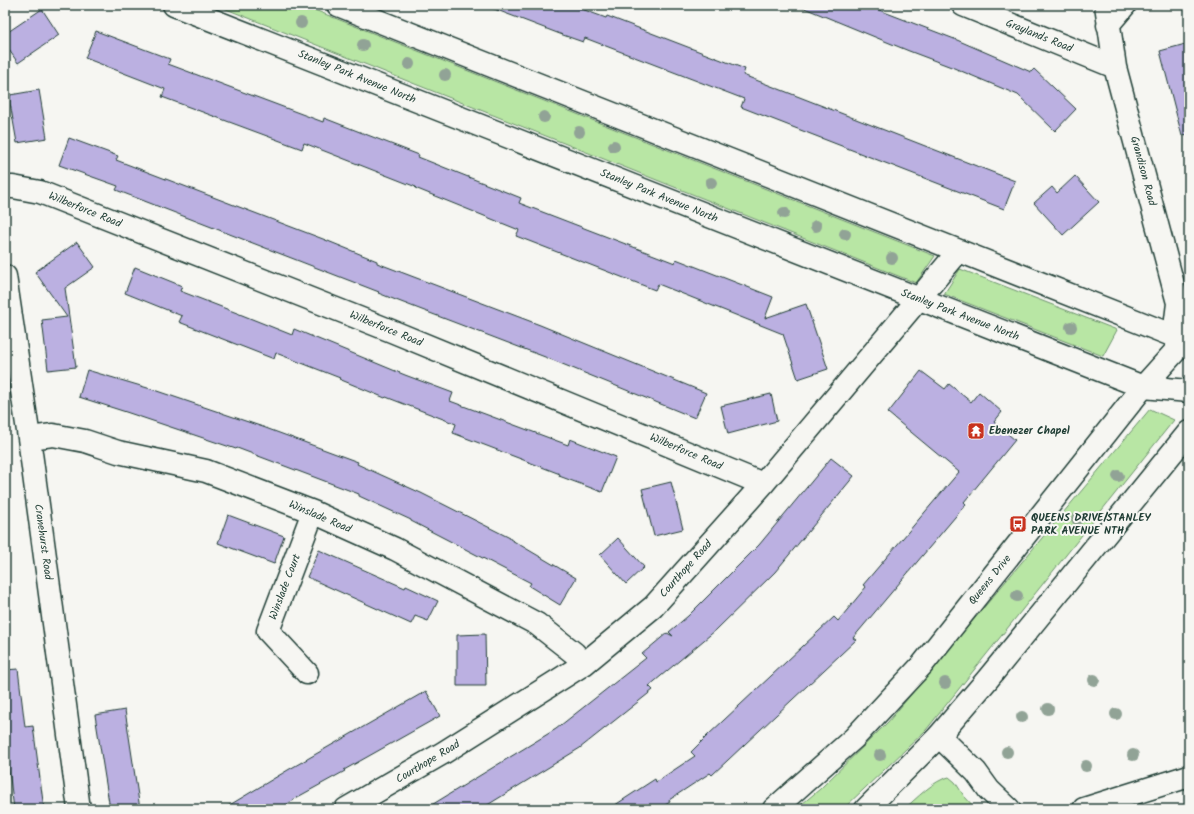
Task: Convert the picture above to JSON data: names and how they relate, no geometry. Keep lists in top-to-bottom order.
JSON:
{
  "streets": {
    "main road": [
      "Graylands Road",
      "Stanley Park Avenue North",
      "Grandison Road",
      "Wilberforce Road",
      "Winslade Road",
      "Cranehurst Road",
      "Courthope Road",
      "Queens Drive",
      "Winslade Court"
    ]
  },
  "crossings": [
    ["Graylands Road", "Grandison Road"],
    ["Stanley Park Avenue North", "Courthope Road"],
    ["Stanley Park Avenue North", "Queens Drive"],
    ["Grandison Road", "Queens Drive"],
    ["Wilberforce Road", "Courthope Road"],
    ["Winslade Road", "Cranehurst Road"],
    ["Winslade Road", "Courthope Road"],
    ["Winslade Road", "Winslade Court"]
  ],
  "places": {
    "temple": ["Ebenezer Chapel"],
    "bus stop": ["QUEENS DRIVE/STANLEY PARK AVENUE NTH"]
  }
}
